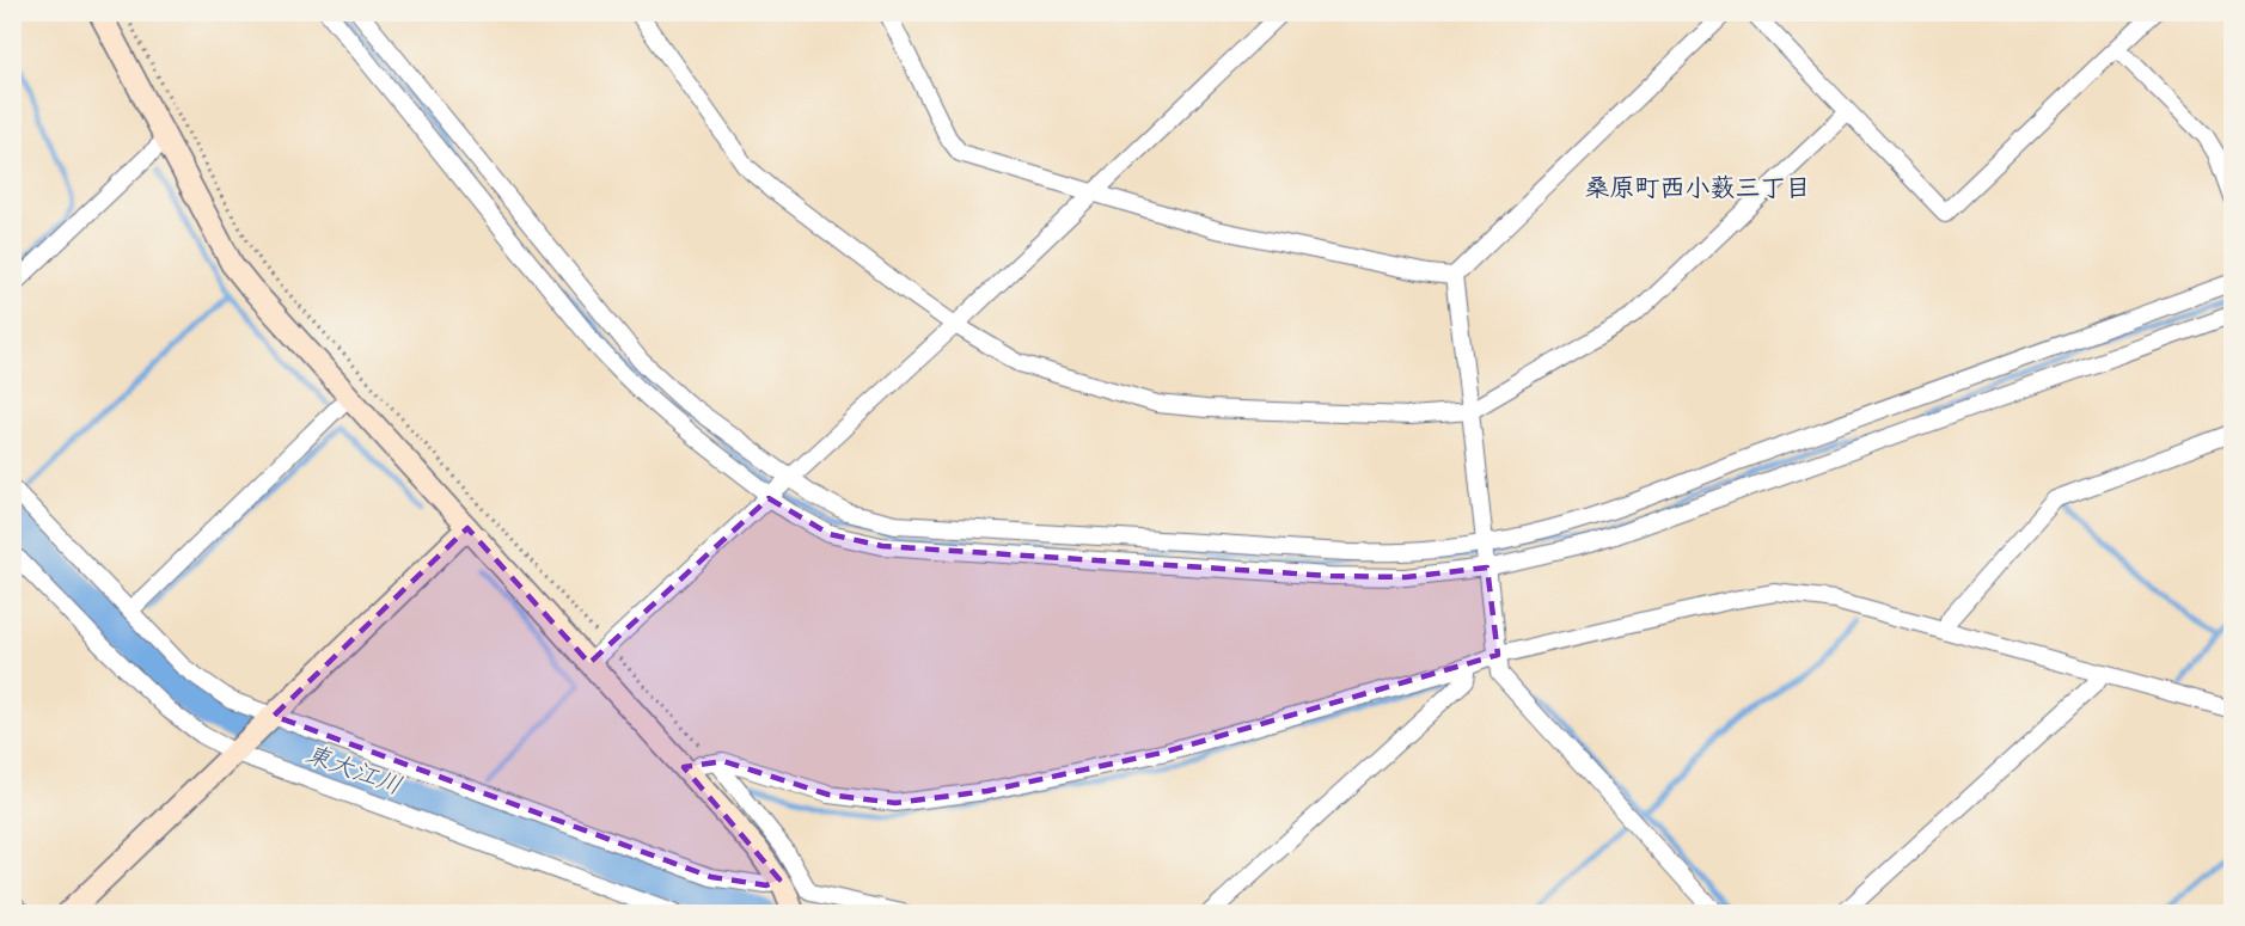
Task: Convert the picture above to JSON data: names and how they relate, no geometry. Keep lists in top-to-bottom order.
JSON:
{
  "districts": ["桑原町西小薮三丁目"],
  "water": ["東大江川"]
}
